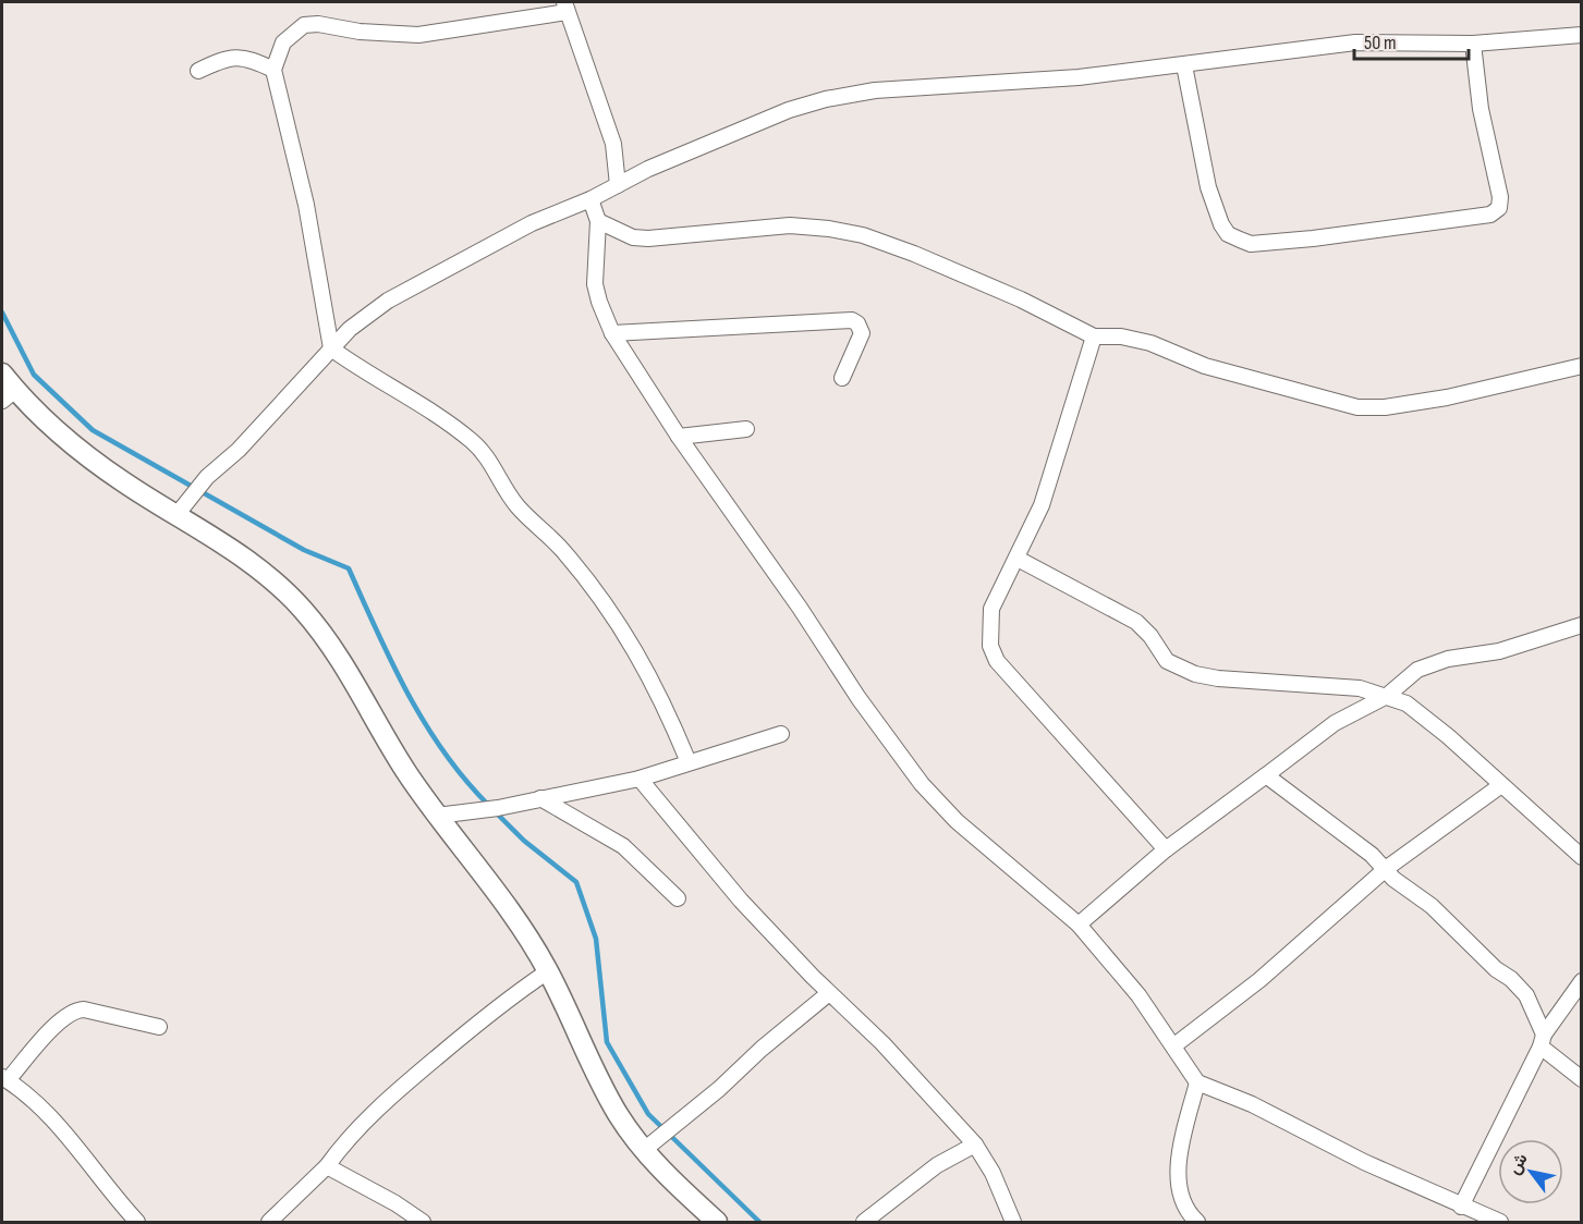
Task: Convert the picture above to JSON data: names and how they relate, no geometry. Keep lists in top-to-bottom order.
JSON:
{
  "scale_bar": "50 m",
  "north": "top left"
}
